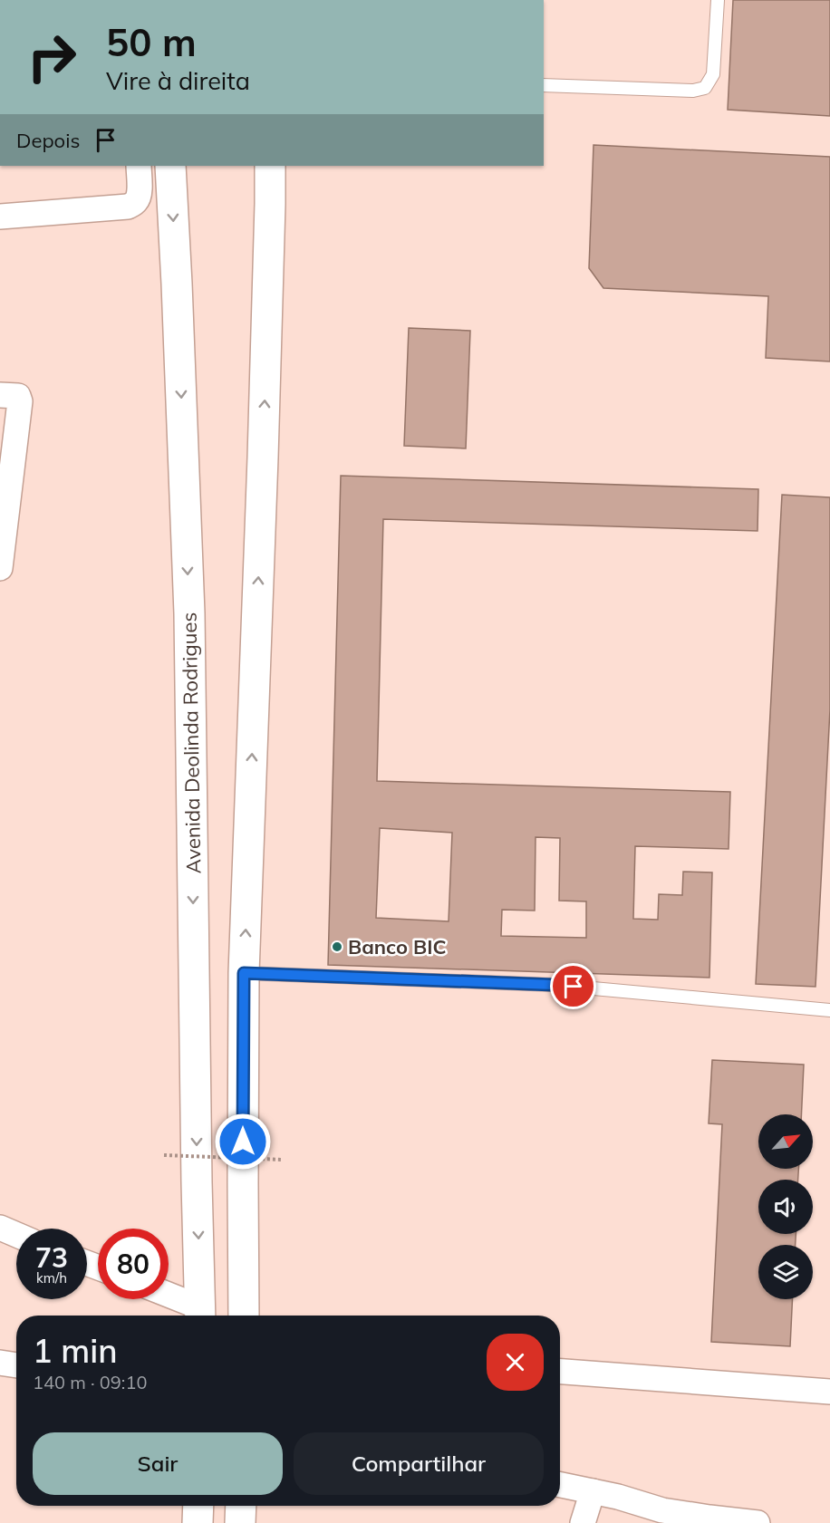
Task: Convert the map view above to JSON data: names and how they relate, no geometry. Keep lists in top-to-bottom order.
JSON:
{
  "streets": {
    "highway": ["Avenida Deolinda Rodrigues"]
  },
  "places": ["Banco BIC"],
  "north": "top right",
  "page": {
    "turn": ["50 m", "Vire à direita"],
    "then": "Depois",
    "speed": "73 km/h",
    "limit": "80",
    "heading": ["1 min", "140 m · 09:10"],
    "buttons": ["Sair", "Compartilhar"]
  }
}
